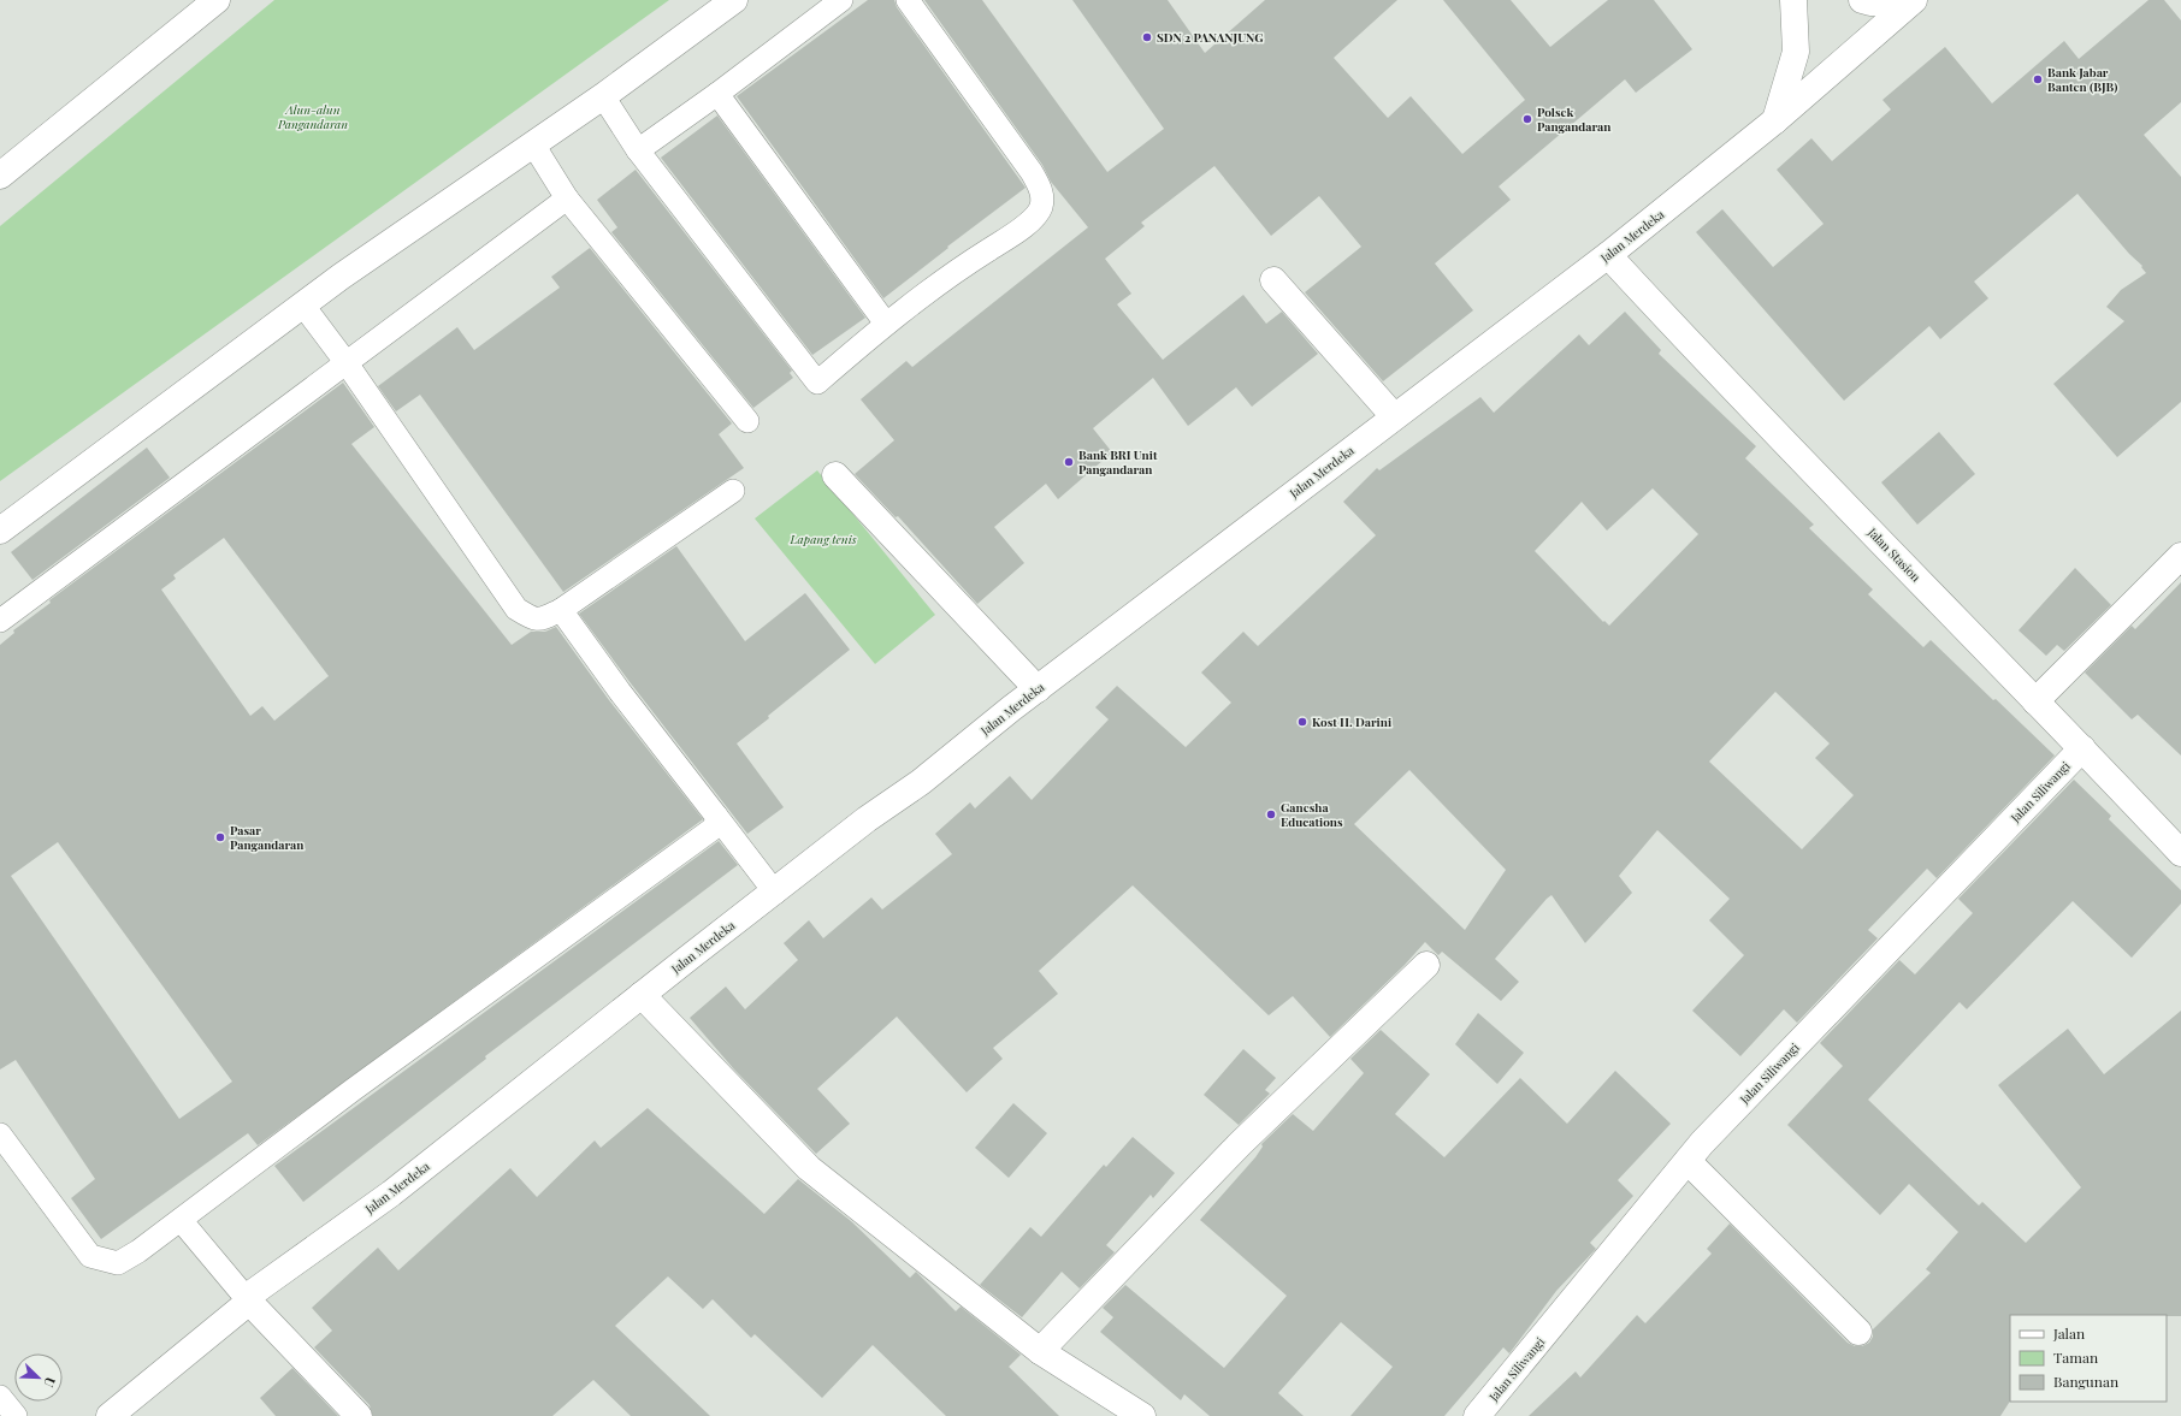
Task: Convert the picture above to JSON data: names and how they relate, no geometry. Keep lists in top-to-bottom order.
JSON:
{
  "streets": {
    "main road": ["Jalan Merdeka", "Jalan Stasion", "Jalan Siliwangi"]
  },
  "crossings": [
    ["Jalan Merdeka", "Jalan Stasion"],
    ["Jalan Stasion", "Jalan Siliwangi"]
  ],
  "parks": ["Alun-alun Pangandaran", "Lapang tenis"],
  "places": [
    "SDN 2 PANANJUNG",
    "Bank Jabar Banten (BJB)",
    "Polsek Pangandaran",
    "Bank BRI Unit Pangandaran",
    "Kost H. Darini",
    "Ganesha Educations",
    "Pasar Pangandaran"
  ],
  "legend": ["Jalan", "Taman", "Bangunan"],
  "north": "bottom right"
}
